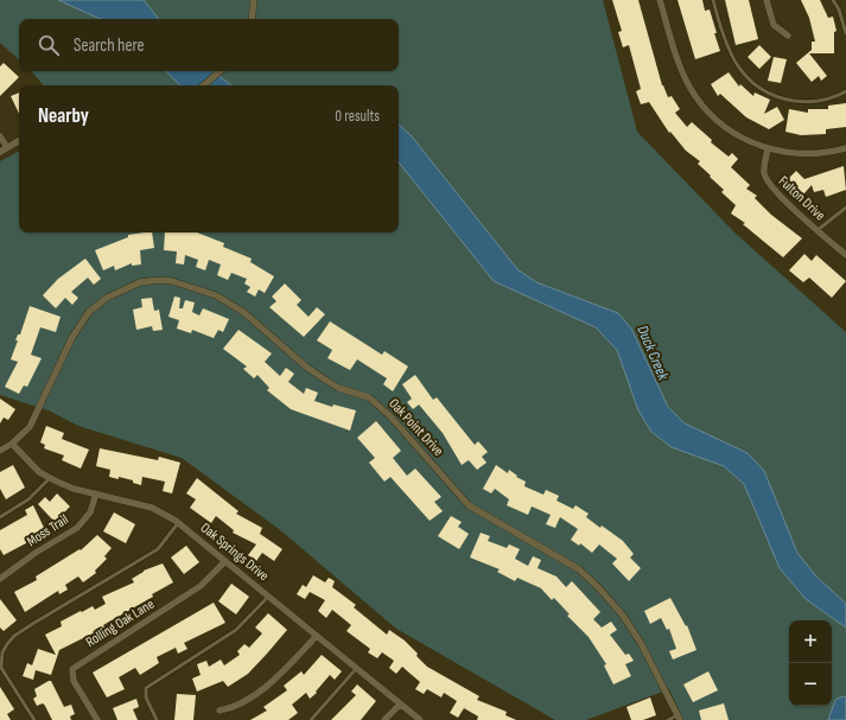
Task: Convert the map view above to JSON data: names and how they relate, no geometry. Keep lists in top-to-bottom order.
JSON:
{
  "streets": {
    "street": [
      "Fulton Drive",
      "Oak Point Drive",
      "Moss Trail",
      "Oak Springs Drive",
      "Rolling Oak Lane"
    ]
  },
  "crossings": [
    ["Oak Point Drive", "Oak Springs Drive"],
    ["Moss Trail", "Oak Springs Drive"],
    ["Oak Springs Drive", "Rolling Oak Lane"]
  ],
  "water": ["Duck Creek"],
  "page": {
    "search": "Search here",
    "heading": ["Nearby", "0 results"],
    "map_buttons": ["+", "−"]
  }
}
